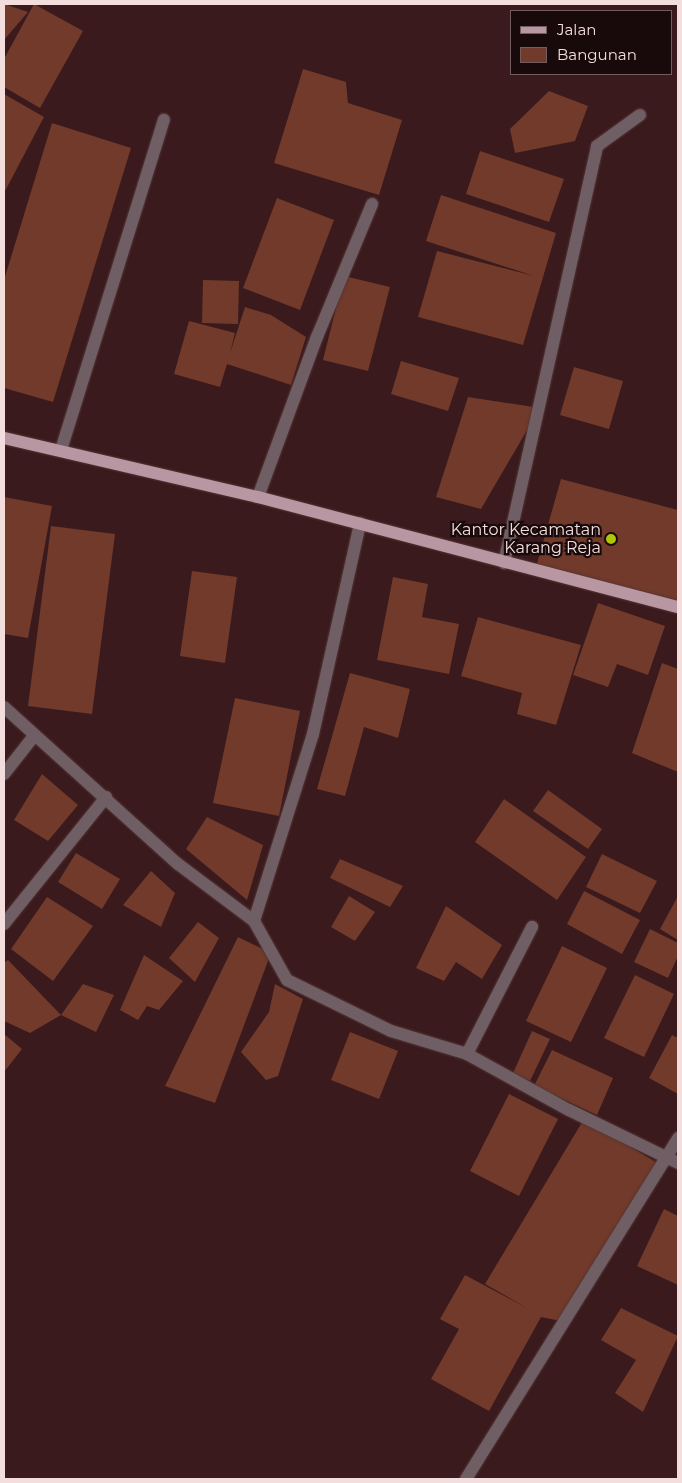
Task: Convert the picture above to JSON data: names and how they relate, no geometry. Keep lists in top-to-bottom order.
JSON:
{
  "places": ["Kantor Kecamatan Karang Reja"],
  "legend": ["Jalan", "Bangunan"]
}
